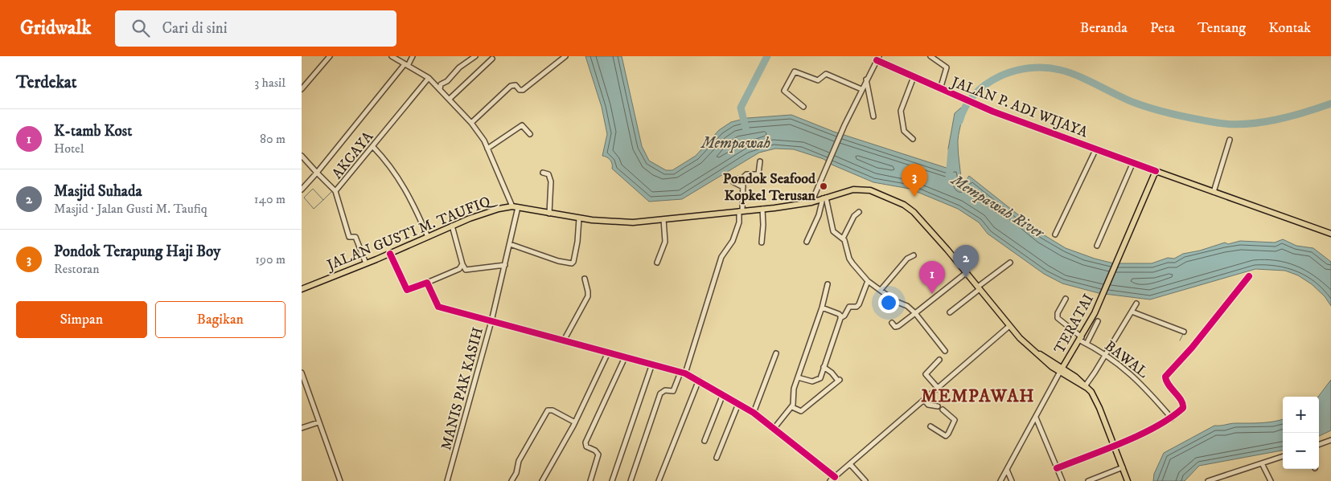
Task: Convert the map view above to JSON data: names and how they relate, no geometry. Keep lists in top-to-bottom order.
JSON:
{
  "streets": {
    "main road": ["JALAN P. ADI WIJAYA", "JALAN GUSTI M. TAUFIQ", "TERATAI"],
    "street": ["AKCAYA", "BAWAL", "MANIS PAK KASIH"]
  },
  "crossings": [
    ["JALAN P. ADI WIJAYA", "TERATAI"],
    ["JALAN GUSTI M. TAUFIQ", "TERATAI"],
    ["JALAN GUSTI M. TAUFIQ", "MANIS PAK KASIH"],
    ["TERATAI", "BAWAL"]
  ],
  "districts": ["MEMPAWAH"],
  "water": ["Mempawah", "Mempawah River"],
  "places": ["Pondok Seafood Kopkel Terusan"],
  "page": {
    "header": "Gridwalk",
    "search": "Cari di sini",
    "nav": [
      "Beranda",
      "Peta",
      "Tentang",
      "Kontak"
    ],
    "heading": ["Terdekat", "3 hasil"],
    "list": [
      {
        "mark": "1",
        "name": "K-tamb Kost",
        "note": "Hotel",
        "value": "80 m"
      },
      {
        "mark": "2",
        "name": "Masjid Suhada",
        "note": "Masjid · Jalan Gusti M. Taufiq",
        "value": "140 m"
      },
      {
        "mark": "3",
        "name": "Pondok Terapung Haji Boy",
        "note": "Restoran",
        "value": "190 m"
      }
    ],
    "pins": ["3", "2", "1"],
    "buttons": ["Simpan", "Bagikan"],
    "map_buttons": ["+", "−"]
  }
}
